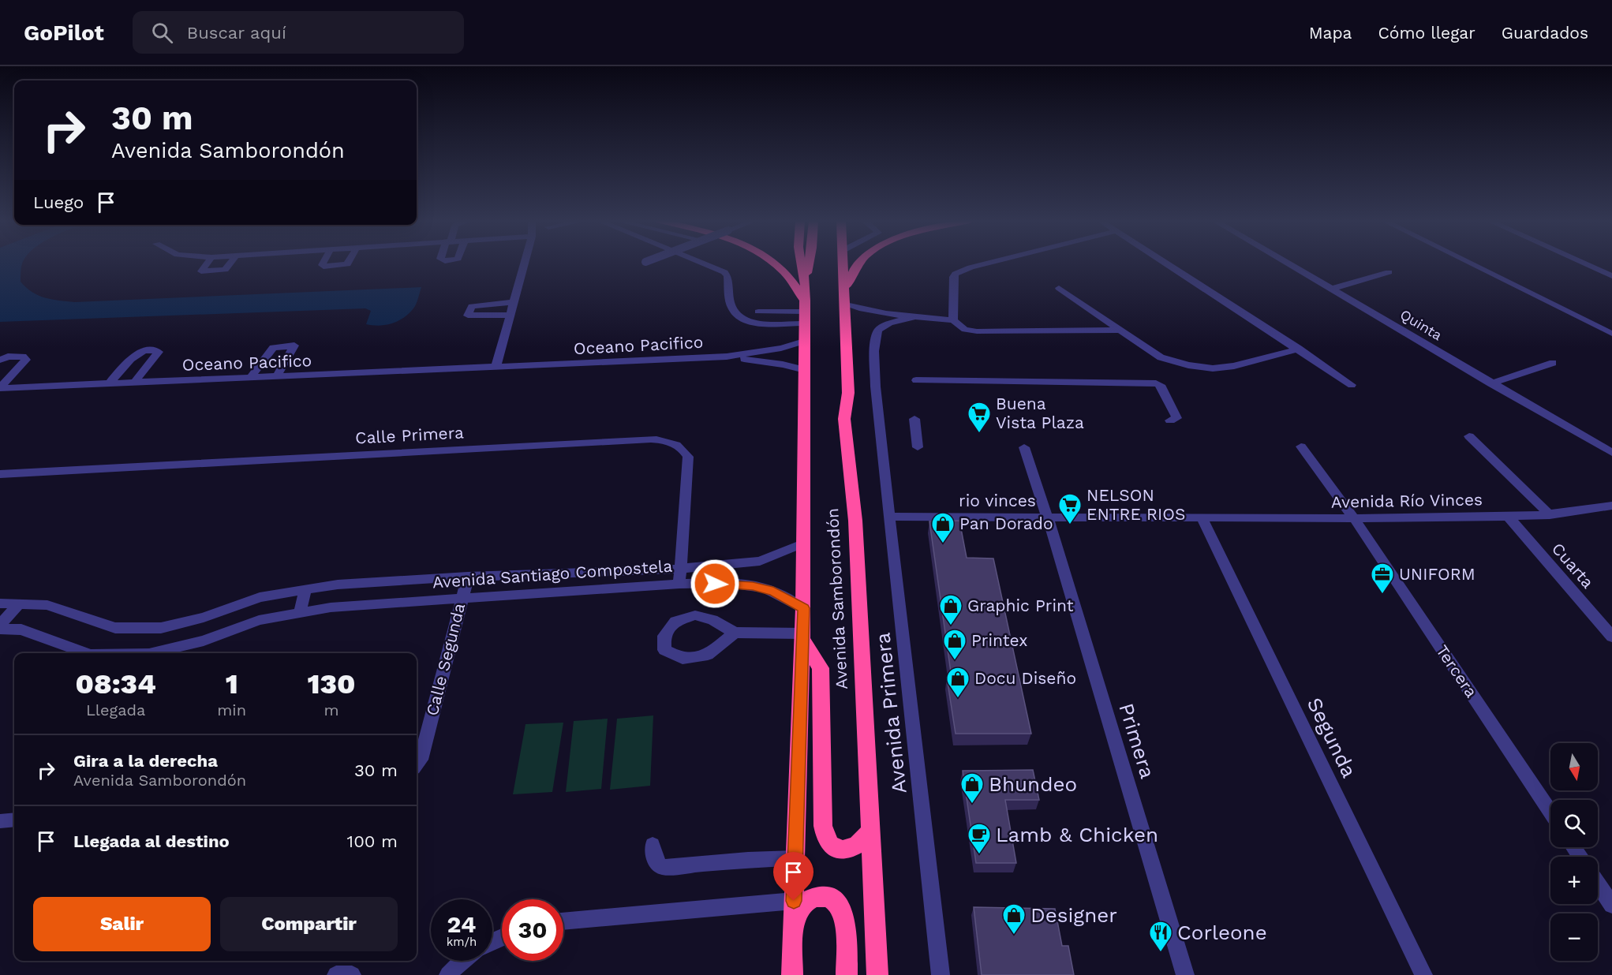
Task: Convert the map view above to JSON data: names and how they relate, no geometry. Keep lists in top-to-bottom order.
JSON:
{
  "streets": {
    "highway": ["Avenida Samborondón"],
    "street": [
      "Quinta",
      "Oceano Pacifico",
      "Calle Primera",
      "rio vinces",
      "Avenida Río Vinces",
      "Cuarta",
      "Avenida Santiago Compostela",
      "Calle Segunda",
      "Tercera",
      "Avenida Primera",
      "Segunda",
      "Primera"
    ]
  },
  "crossings": [
    ["Oceano Pacifico", "Avenida Samborondón"],
    ["Calle Primera", "Avenida Santiago Compostela"],
    ["rio vinces", "Avenida Río Vinces"],
    ["rio vinces", "Avenida Primera"],
    ["rio vinces", "Segunda"],
    ["rio vinces", "Primera"],
    ["Avenida Río Vinces", "Cuarta"],
    ["Avenida Río Vinces", "Tercera"],
    ["Avenida Río Vinces", "Segunda"],
    ["Avenida Santiago Compostela", "Avenida Samborondón"],
    ["Avenida Santiago Compostela", "Calle Segunda"]
  ],
  "places": {
    "supermarket": ["Buena Vista Plaza", "NELSON ENTRE RIOS"],
    "shop": [
      "Pan Dorado",
      "Graphic Print",
      "Printex",
      "Docu Diseño",
      "Bhundeo",
      "Designer"
    ],
    "office": ["UNIFORM"],
    "cafe": ["Lamb & Chicken"],
    "restaurant": ["Corleone"]
  },
  "north": "bottom",
  "page": {
    "header": "GoPilot",
    "search": "Buscar aquí",
    "nav": ["Mapa", "Cómo llegar", "Guardados"],
    "turn": ["30 m", "Avenida Samborondón"],
    "then": "Luego",
    "eta": [
      "08:34",
      "Llegada",
      "1",
      "min",
      "130",
      "m"
    ],
    "list": [
      {
        "name": "Gira a la derecha",
        "note": "Avenida Samborondón",
        "value": "30 m"
      },
      {
        "name": "Llegada al destino",
        "value": "100 m"
      }
    ],
    "map_buttons": ["+", "−"],
    "buttons": ["Salir", "Compartir"],
    "speed": "24 km/h",
    "limit": "30"
  }
}
